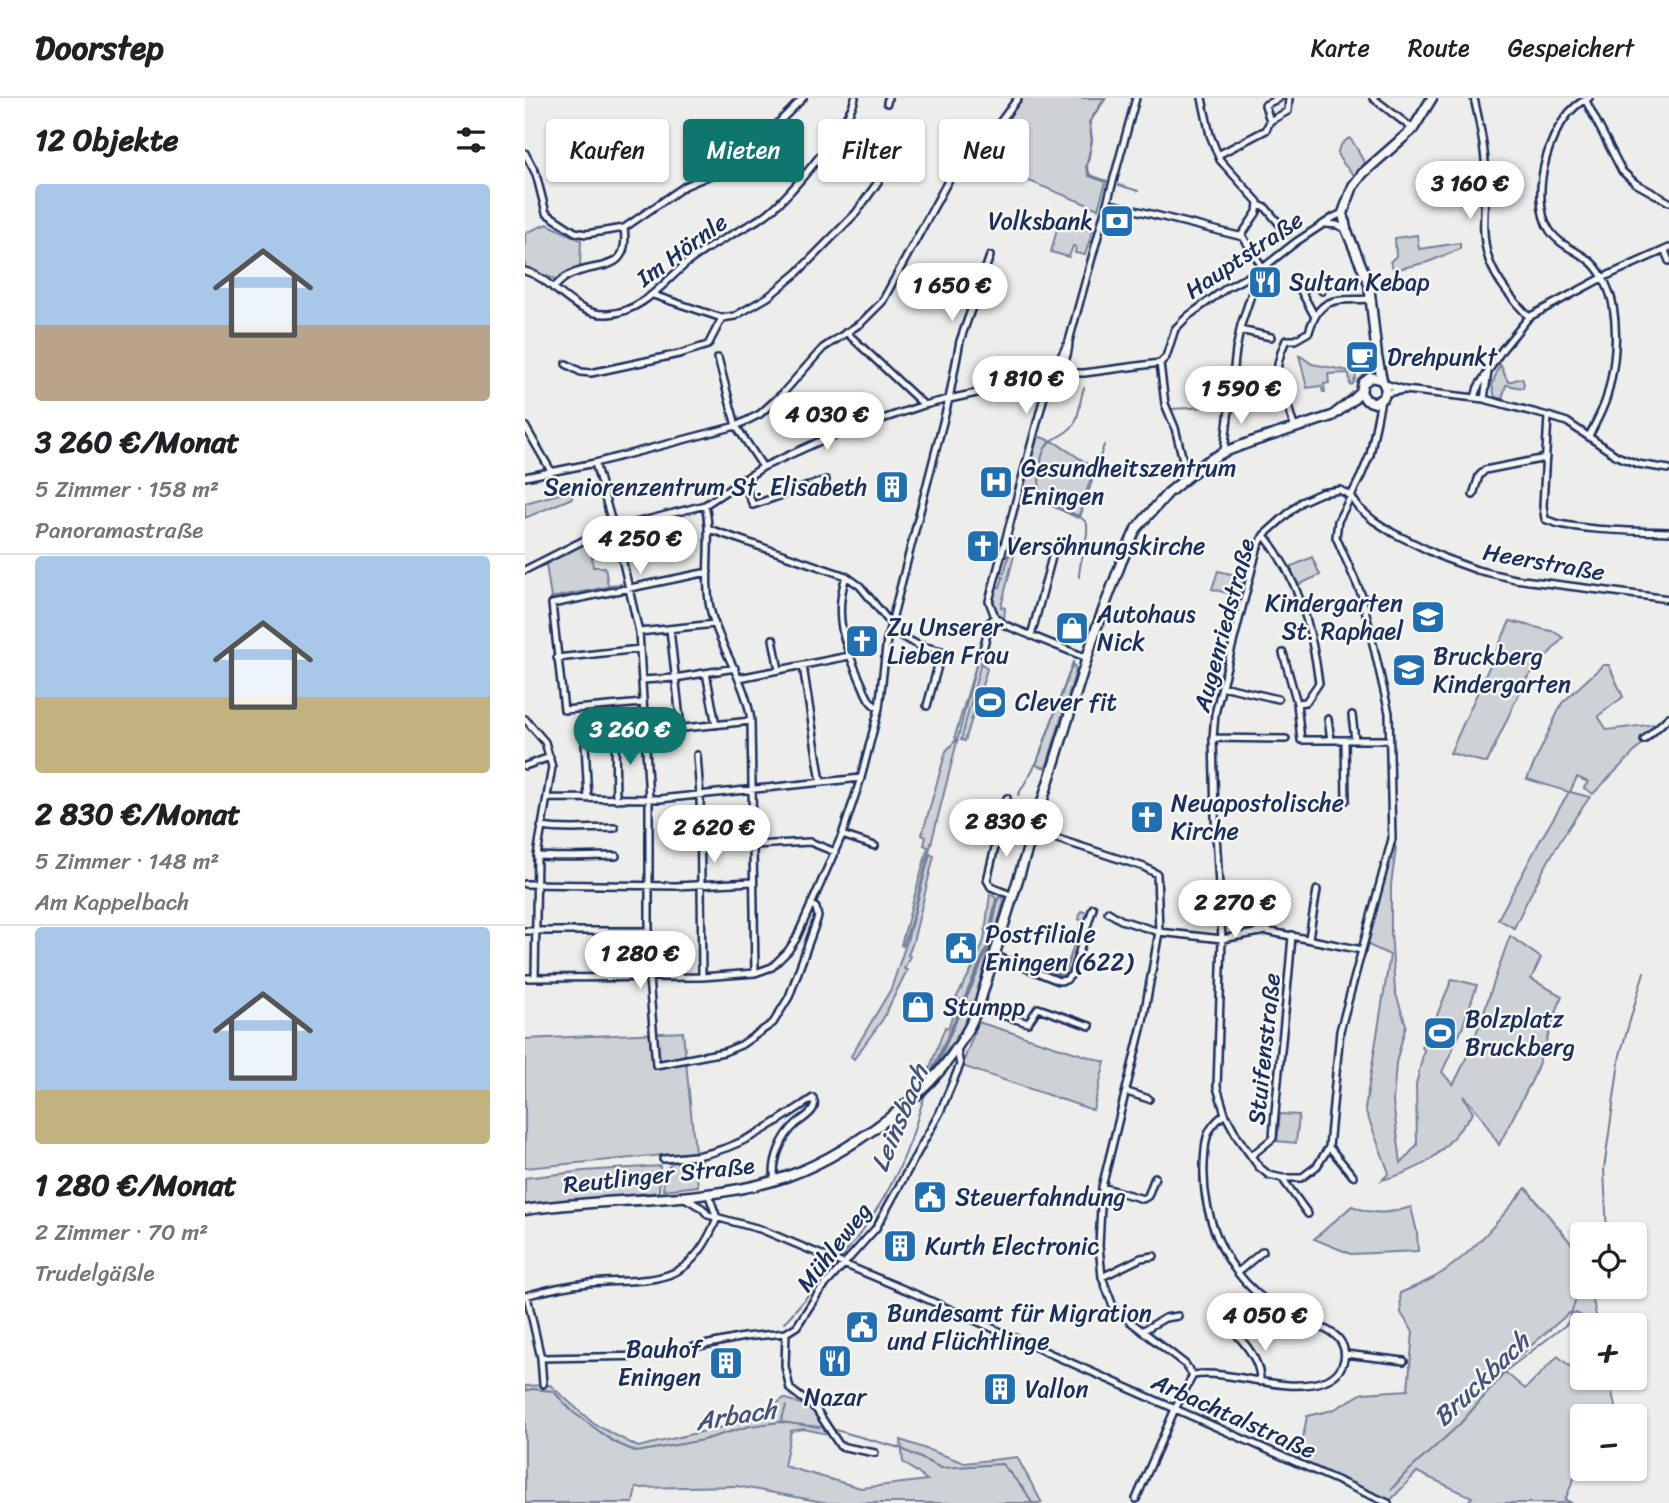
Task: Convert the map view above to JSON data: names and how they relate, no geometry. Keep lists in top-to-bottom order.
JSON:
{
  "streets": {
    "main road": ["Reutlinger Straße"],
    "street": [
      "Im Hörnle",
      "Hauptstraße",
      "Heerstraße",
      "Augenriedstraße",
      "Stuifenstraße",
      "Mühleweg",
      "Arbachtalstraße"
    ]
  },
  "crossings": [
    ["Heerstraße", "Augenriedstraße"],
    ["Augenriedstraße", "Stuifenstraße"],
    ["Reutlinger Straße", "Mühleweg"],
    ["Reutlinger Straße", "Arbachtalstraße"],
    ["Mühleweg", "Arbachtalstraße"]
  ],
  "water": ["Leinsbach", "Bruckbach", "Arbach"],
  "places": {
    "bank": ["Volksbank"],
    "restaurant": ["Sultan Kebap", "Nazar"],
    "cafe": ["Drehpunkt"],
    "hospital": ["Gesundheitszentrum Eningen"],
    "building": [
      "Seniorenzentrum St. Elisabeth",
      "Kurth Electronic",
      "Bauhof Eningen",
      "Vallon"
    ],
    "church": ["Versöhnungskirche", "Zu Unserer Lieben Frau", "Neuapostolische Kirche"],
    "school or university": ["Kindergarten St. Raphael", "Bruckberg Kindergarten"],
    "shop": ["Autohaus Nick", "Stumpp"],
    "sports": ["Clever fit", "Bolzplatz Bruckberg"],
    "public building": ["Postfiliale Eningen (622)", "Steuerfahndung", "Bundesamt für Migration und Flüchtlinge"]
  },
  "page": {
    "header": "Doorstep",
    "nav": ["Karte", "Route", "Gespeichert"],
    "heading": "12 Objekte",
    "chip": [
      "Kaufen",
      "Mieten",
      "Filter",
      "Neu"
    ],
    "price": [
      "3 160 €",
      "1 650 €",
      "1 810 €",
      "1 590 €",
      "4 030 €",
      "4 250 €",
      "3 260 €",
      "2 830 €",
      "2 620 €",
      "2 270 €",
      "1 280 €",
      "4 050 €"
    ],
    "list": [
      {
        "name": "3 260 €/Monat",
        "note": "5 Zimmer · 158 m² · Panoramastraße"
      },
      {
        "name": "2 830 €/Monat",
        "note": "5 Zimmer · 148 m² · Am Kappelbach"
      },
      {
        "name": "1 280 €/Monat",
        "note": "2 Zimmer · 70 m² · Trudelgäßle"
      }
    ],
    "map_buttons": ["+", "−"]
  }
}
